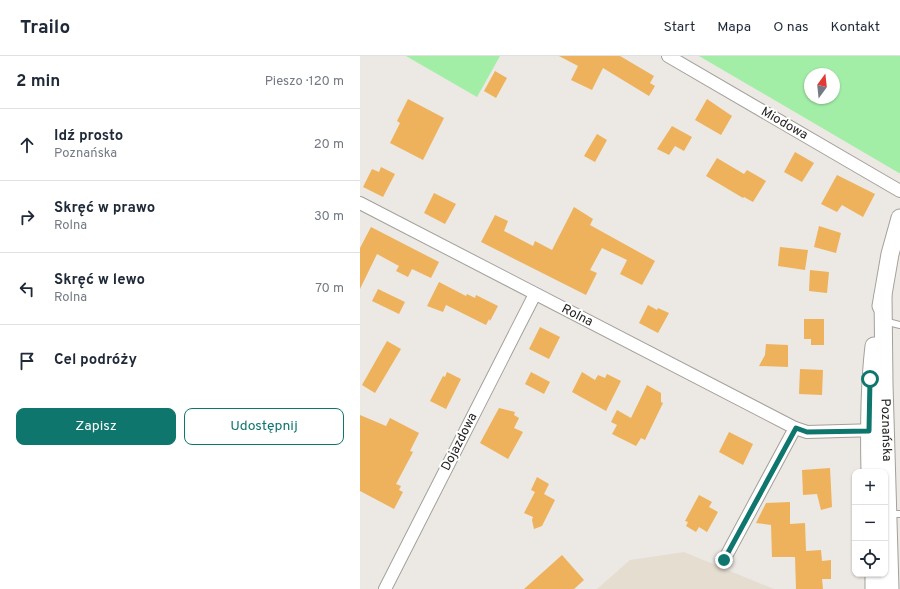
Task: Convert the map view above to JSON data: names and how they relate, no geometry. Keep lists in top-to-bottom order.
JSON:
{
  "streets": {
    "main road": ["Poznańska"],
    "street": ["Miodowa", "Rolna", "Dojazdowa"]
  },
  "crossings": [
    ["Rolna", "Poznańska"],
    ["Rolna", "Dojazdowa"]
  ],
  "north": "top",
  "page": {
    "header": "Trailo",
    "nav": [
      "Start",
      "Mapa",
      "O nas",
      "Kontakt"
    ],
    "heading": ["2 min", "Pieszo · 120 m"],
    "list": [
      ["Idź prosto", "Poznańska", "20 m"],
      ["Skręć w prawo", "Rolna", "30 m"],
      ["Skręć w lewo", "Rolna", "70 m"],
      "Cel podróży"
    ],
    "buttons": ["Zapisz", "Udostępnij"],
    "map_buttons": ["+", "−"]
  }
}
